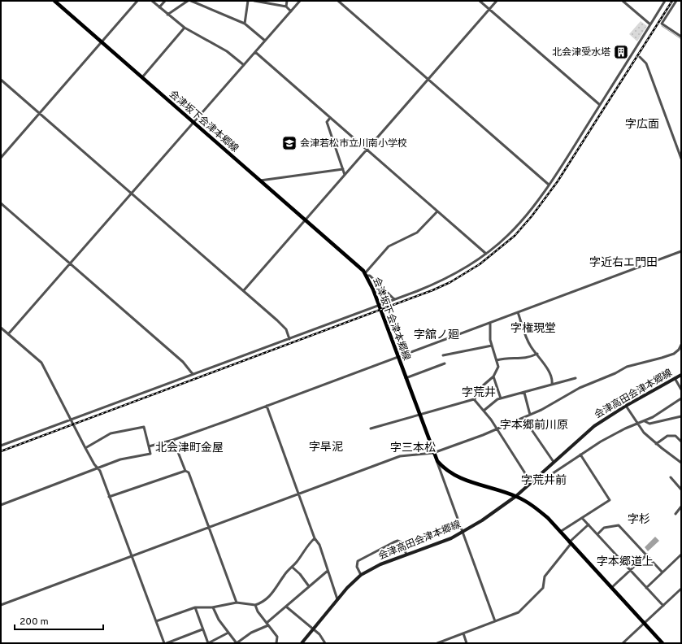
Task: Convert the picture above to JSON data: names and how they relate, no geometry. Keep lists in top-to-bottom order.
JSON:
{
  "streets": {
    "main road": ["会津坂下会津本郷線", "会津高田会津本郷線"]
  },
  "crossings": [
    ["会津坂下会津本郷線", "会津高田会津本郷線"]
  ],
  "districts": [
    "字広面",
    "字近右エ門田",
    "字権現堂",
    "字舘ノ廻",
    "字荒井",
    "字本郷前川原",
    "字旱泥",
    "北会津町金屋",
    "字三本松",
    "字荒井前",
    "字杉",
    "字本郷道上"
  ],
  "places": {
    "building": ["北会津受水塔"],
    "school or university": ["会津若松市立川南小学校"]
  },
  "scale_bar": "200 m"
}
